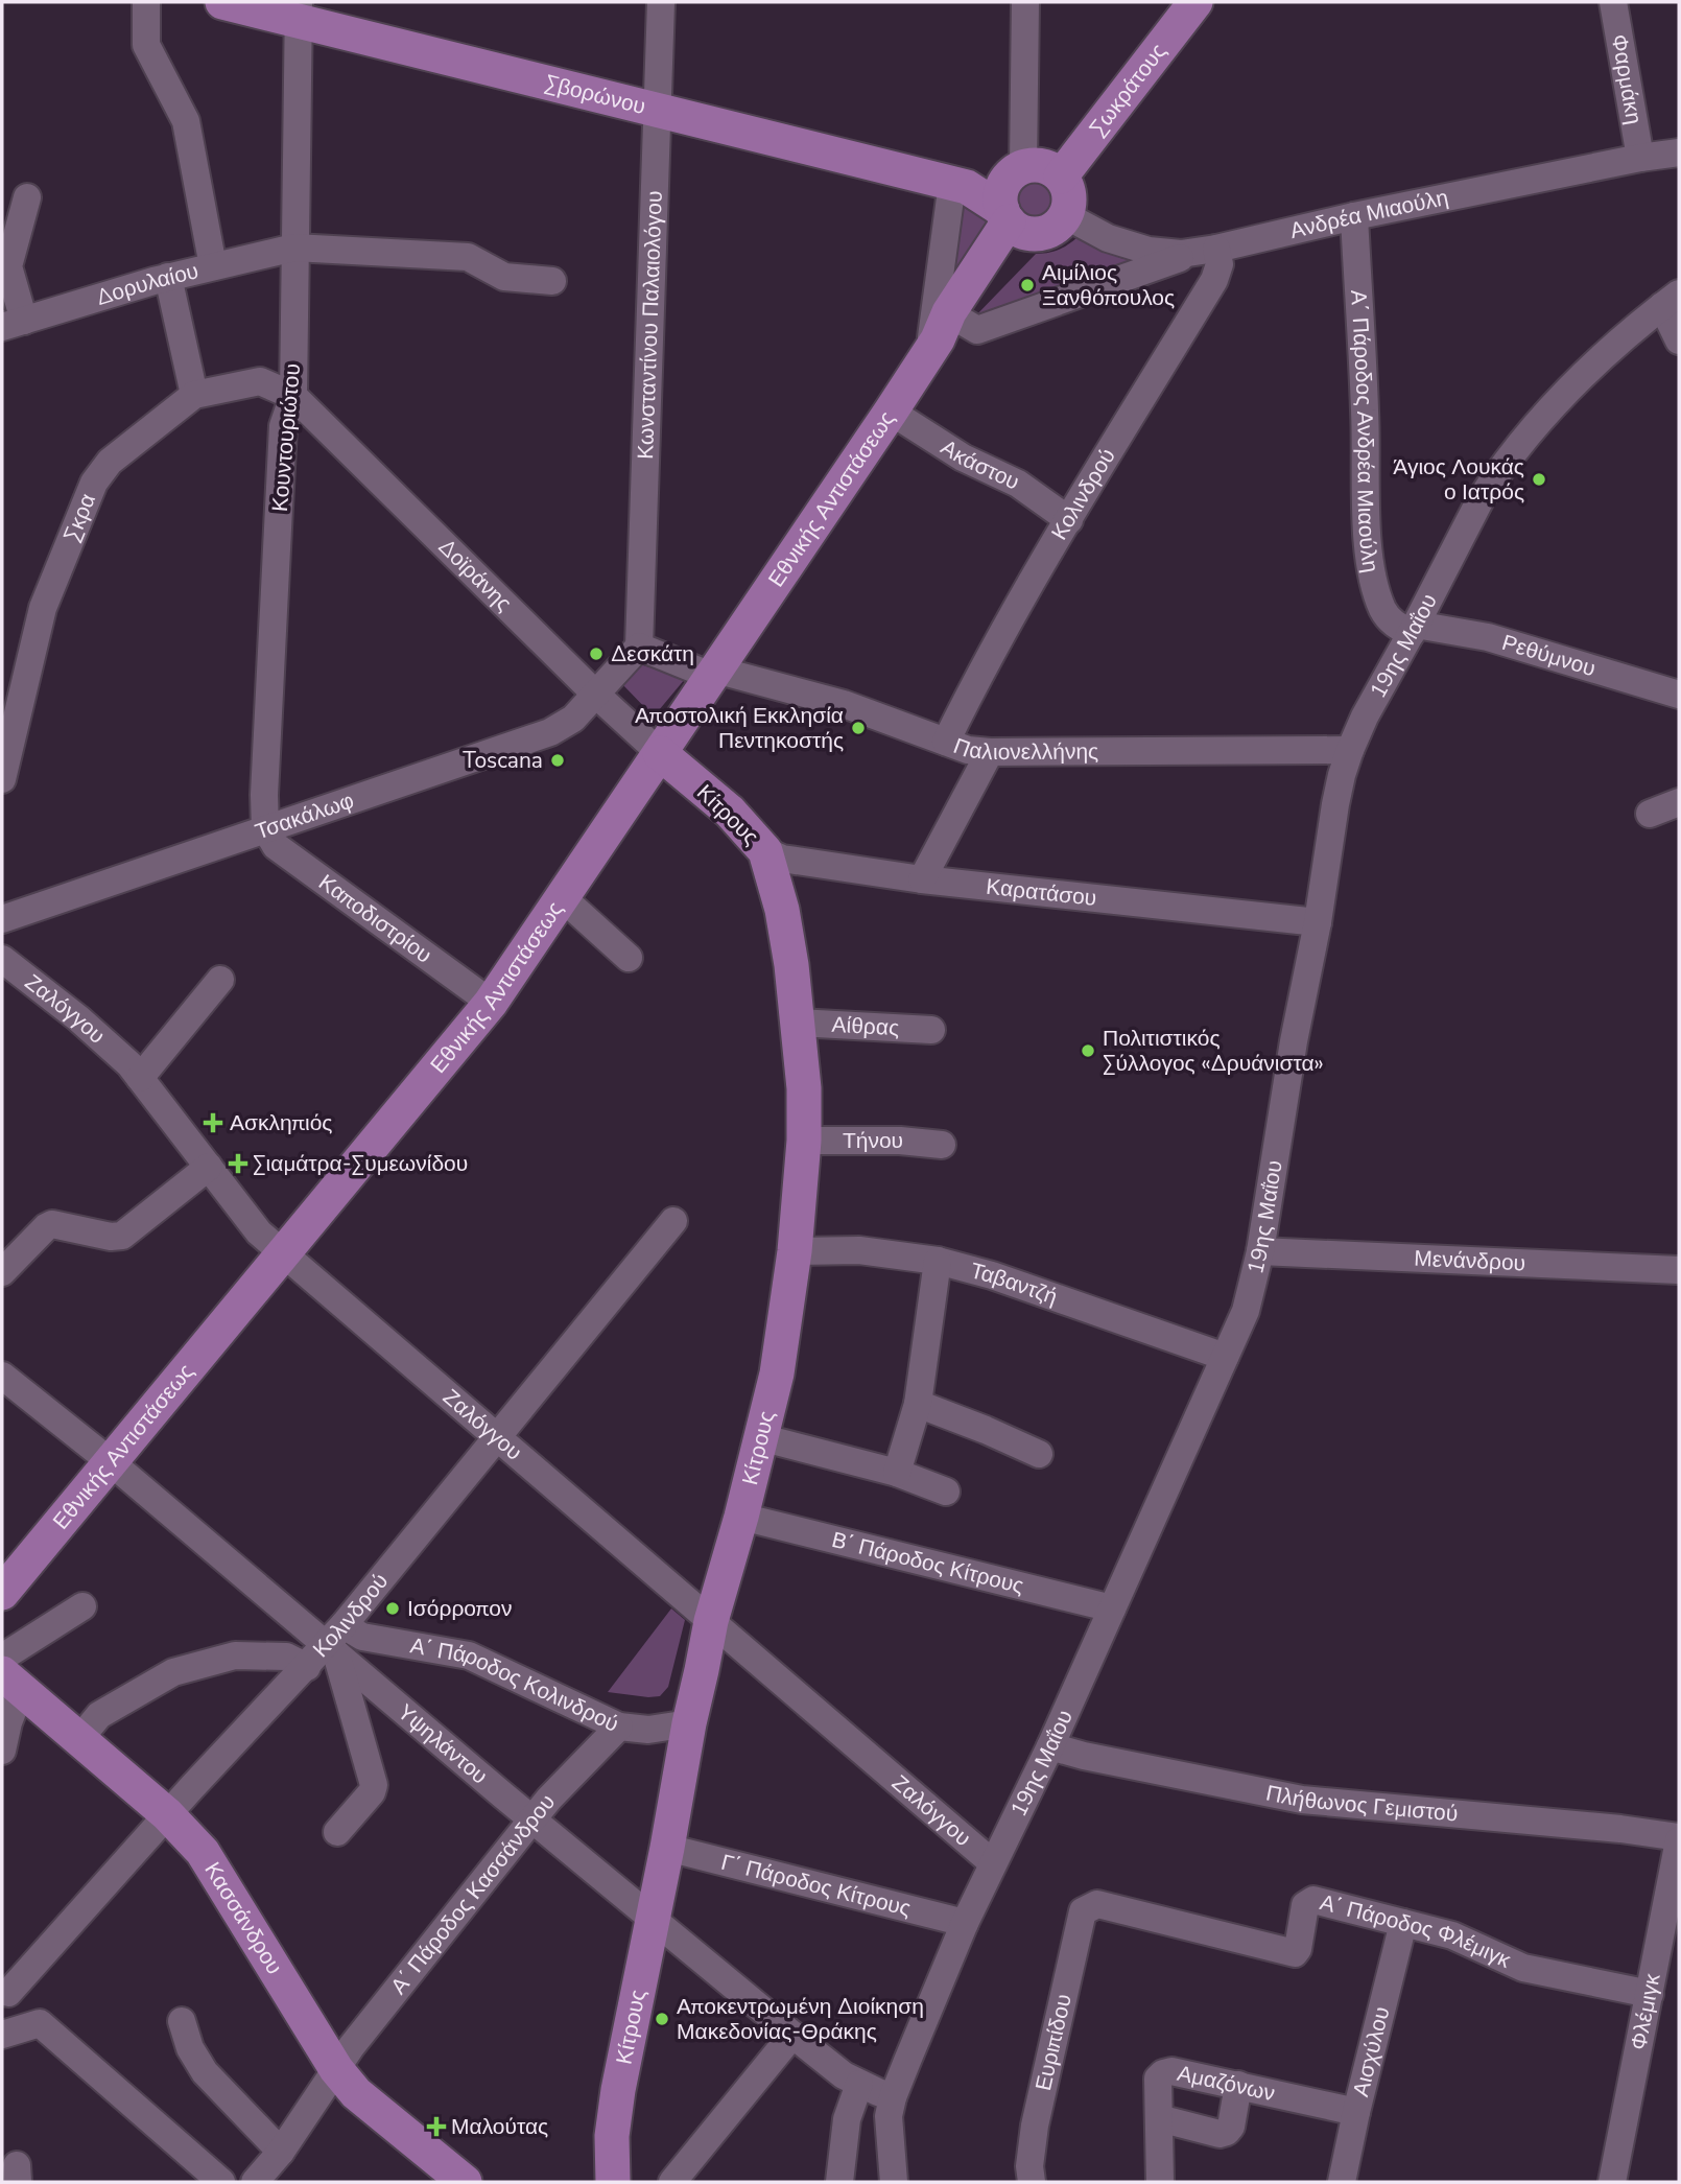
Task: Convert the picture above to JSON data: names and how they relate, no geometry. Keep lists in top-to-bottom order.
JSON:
{
  "streets": {
    "main road": [
      "Σωκράτους",
      "Σβορώνου",
      "Εθνικής Αντιστάσεως",
      "Κίτρους",
      "Κασσάνδρου"
    ],
    "street": [
      "Φαρμάκη",
      "Ανδρέα Μιαούλη",
      "Δορυλαίου",
      "Κωνσταντίνου Παλαιολόγου",
      "Α΄ Πάροδος Ανδρέα Μιαούλη",
      "Κουντουριώτου",
      "Ακάστου",
      "Κολινδρού",
      "Σκρα",
      "Δοϊράνης",
      "19ης Μαΐου",
      "Ρεθύμνου",
      "Παλιονελλήνης",
      "Τσακάλωφ",
      "Καρατάσου",
      "Καποδιστρίου",
      "Ζαλόγγου",
      "Αίθρας",
      "Τήνου",
      "Μενάνδρου",
      "Ταβαντζή",
      "Β΄ Πάροδος Κίτρους",
      "Α΄ Πάροδος Κολινδρού",
      "Υψηλάντου",
      "Πλήθωνος Γεμιστού",
      "Γ΄ Πάροδος Κίτρους",
      "Α΄ Πάροδος Κασσάνδρου",
      "Α΄ Πάροδος Φλέμιγκ",
      "Φλέμιγκ",
      "Ευριπίδου",
      "Αισχύλου",
      "Αμαζόνων"
    ]
  },
  "crossings": [
    ["Φαρμάκη", "Ανδρέα Μιαούλη"],
    ["Σωκράτους", "Σβορώνου"],
    ["Σβορώνου", "Κωνσταντίνου Παλαιολόγου"],
    ["Σβορώνου", "Κουντουριώτου"],
    ["Σβορώνου", "Εθνικής Αντιστάσεως"],
    ["Ανδρέα Μιαούλη", "Α΄ Πάροδος Ανδρέα Μιαούλη"],
    ["Ανδρέα Μιαούλη", "Κολινδρού"],
    ["Δορυλαίου", "Κουντουριώτου"],
    ["Κωνσταντίνου Παλαιολόγου", "Παλιονελλήνης"],
    ["Κωνσταντίνου Παλαιολόγου", "Τσακάλωφ"],
    ["Α΄ Πάροδος Ανδρέα Μιαούλη", "19ης Μαΐου"],
    ["Α΄ Πάροδος Ανδρέα Μιαούλη", "Ρεθύμνου"],
    ["Κουντουριώτου", "Σκρα"],
    ["Κουντουριώτου", "Δοϊράνης"],
    ["Κουντουριώτου", "Τσακάλωφ"],
    ["Κουντουριώτου", "Καποδιστρίου"],
    ["Ακάστου", "Κολινδρού"],
    ["Ακάστου", "Εθνικής Αντιστάσεως"],
    ["Κολινδρού", "Παλιονελλήνης"],
    ["Κολινδρού", "Ζαλόγγου"],
    ["Κολινδρού", "Α΄ Πάροδος Κολινδρού"],
    ["Κολινδρού", "Υψηλάντου"],
    ["Κολινδρού", "Κασσάνδρου"],
    ["Εθνικής Αντιστάσεως", "Δοϊράνης"],
    ["Εθνικής Αντιστάσεως", "Παλιονελλήνης"],
    ["Εθνικής Αντιστάσεως", "Κίτρους"],
    ["Εθνικής Αντιστάσεως", "Καποδιστρίου"],
    ["Εθνικής Αντιστάσεως", "Ζαλόγγου"],
    ["Εθνικής Αντιστάσεως", "Υψηλάντου"],
    ["Σκρα", "Δοϊράνης"],
    ["Δοϊράνης", "Κίτρους"],
    ["Δοϊράνης", "Τσακάλωφ"],
    ["19ης Μαΐου", "Ρεθύμνου"],
    ["19ης Μαΐου", "Παλιονελλήνης"],
    ["19ης Μαΐου", "Καρατάσου"],
    ["19ης Μαΐου", "Ζαλόγγου"],
    ["19ης Μαΐου", "Μενάνδρου"],
    ["19ης Μαΐου", "Ταβαντζή"],
    ["19ης Μαΐου", "Β΄ Πάροδος Κίτρους"],
    ["19ης Μαΐου", "Υψηλάντου"],
    ["19ης Μαΐου", "Πλήθωνος Γεμιστού"],
    ["19ης Μαΐου", "Γ΄ Πάροδος Κίτρους"],
    ["Παλιονελλήνης", "Τσακάλωφ"],
    ["Κίτρους", "Καρατάσου"],
    ["Κίτρους", "Ζαλόγγου"],
    ["Κίτρους", "Αίθρας"],
    ["Κίτρους", "Τήνου"],
    ["Κίτρους", "Ταβαντζή"],
    ["Κίτρους", "Β΄ Πάροδος Κίτρους"],
    ["Κίτρους", "Α΄ Πάροδος Κολινδρού"],
    ["Κίτρους", "Υψηλάντου"],
    ["Κίτρους", "Γ΄ Πάροδος Κίτρους"],
    ["Τσακάλωφ", "Καποδιστρίου"],
    ["Α΄ Πάροδος Κολινδρού", "Υψηλάντου"],
    ["Α΄ Πάροδος Κολινδρού", "Α΄ Πάροδος Κασσάνδρου"],
    ["Υψηλάντου", "Α΄ Πάροδος Κασσάνδρου"],
    ["Πλήθωνος Γεμιστού", "Φλέμιγκ"],
    ["Α΄ Πάροδος Κασσάνδρου", "Κασσάνδρου"],
    ["Α΄ Πάροδος Φλέμιγκ", "Φλέμιγκ"],
    ["Α΄ Πάροδος Φλέμιγκ", "Ευριπίδου"],
    ["Α΄ Πάροδος Φλέμιγκ", "Αισχύλου"],
    ["Αισχύλου", "Αμαζόνων"]
  ],
  "places": {
    "other": [
      "Αιμίλιος Ξανθόπουλος",
      "Άγιος Λουκάς ο Ιατρός",
      "Δεσκάτη",
      "Αποστολική Εκκλησία Πεντηκοστής",
      "Toscana",
      "Πολιτιστικός Σύλλογος «Δρυάνιστα»",
      "Ισόρροπον",
      "Αποκεντρωμένη Διοίκηση Μακεδονίας-Θράκης"
    ],
    "health": ["Ασκληπιός", "Σιαμάτρα-Συμεωνίδου", "Μαλούτας"]
  }
}
